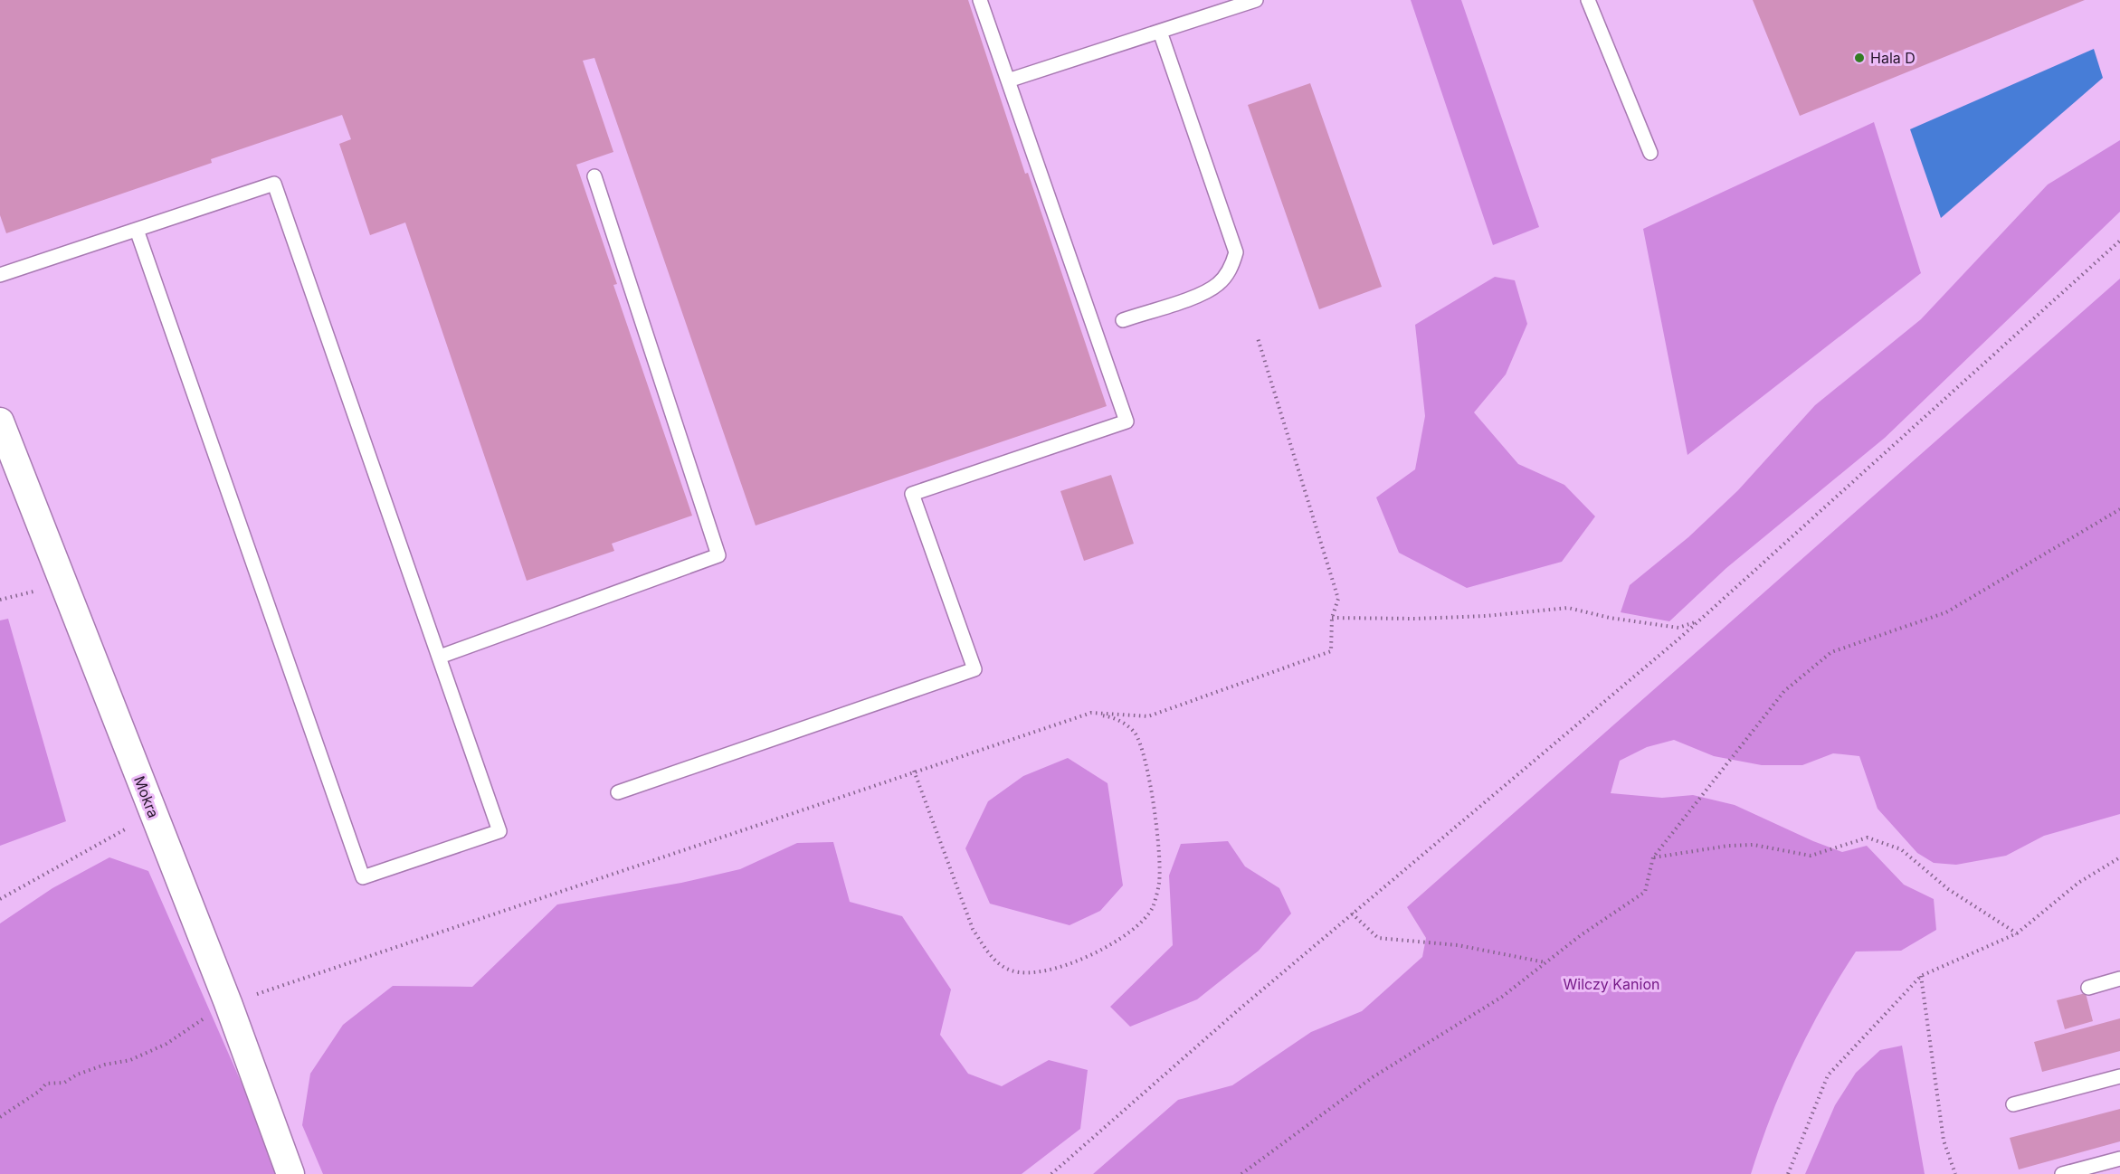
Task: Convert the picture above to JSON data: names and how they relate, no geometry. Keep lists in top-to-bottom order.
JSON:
{
  "streets": {
    "street": ["Mokra"]
  },
  "parks": ["Wilczy Kanion"],
  "places": ["Hala D"]
}
